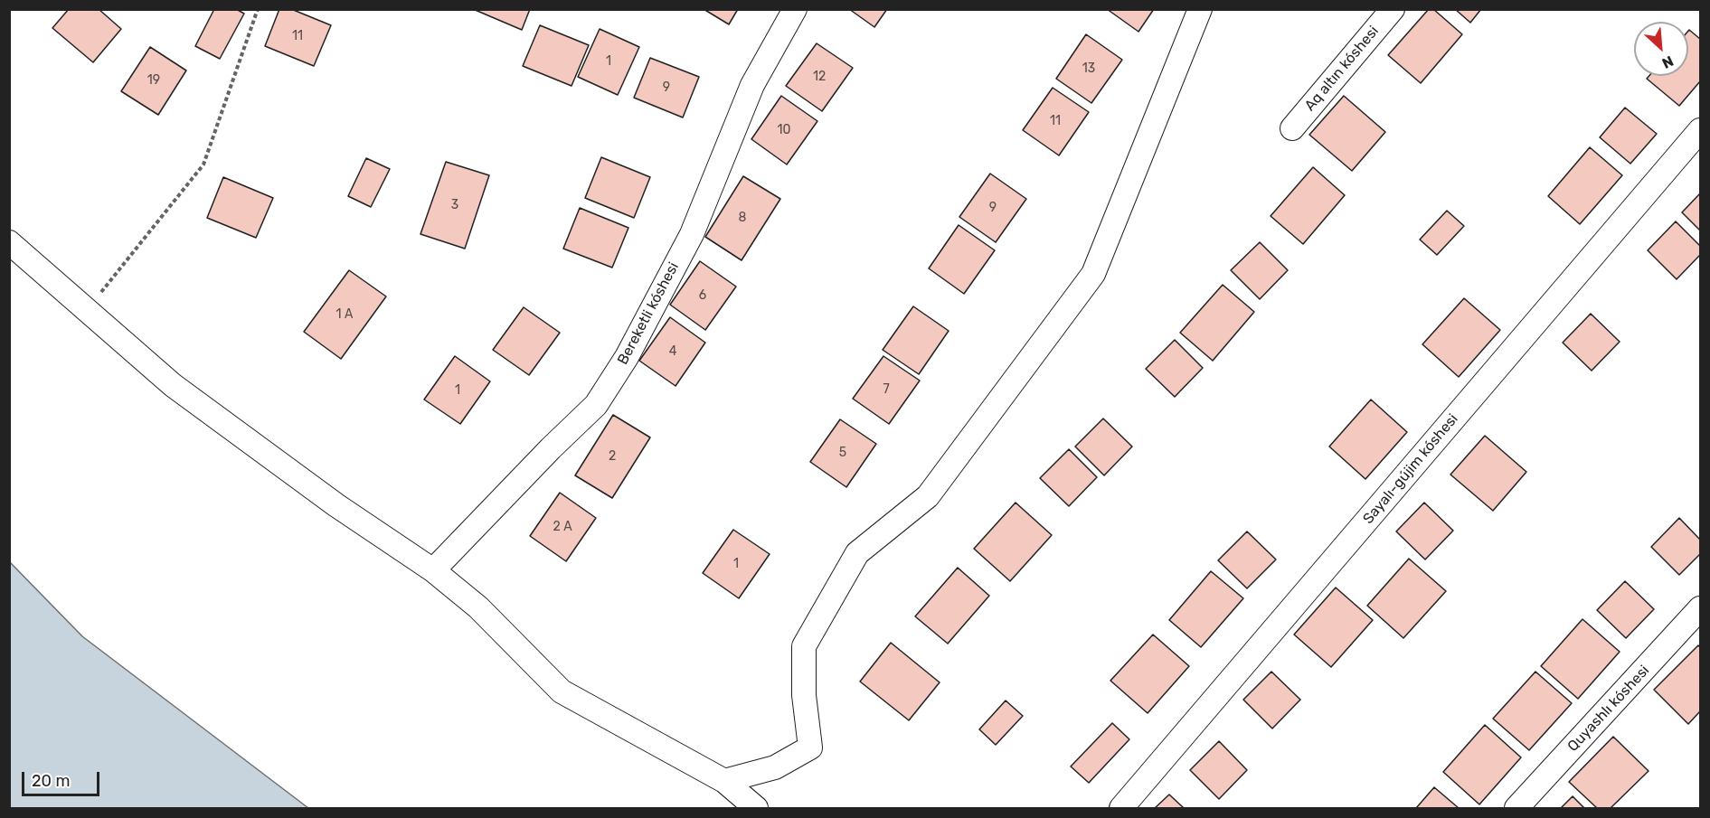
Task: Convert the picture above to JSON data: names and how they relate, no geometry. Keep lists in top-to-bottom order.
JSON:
{
  "streets": {
    "street": [
      "Aq altın kóshesi",
      "Bereketli kóshesi",
      "Sayalı-gújim kóshesi",
      "Quyashlı kóshesi"
    ]
  },
  "house_numbers": [
    "11",
    "1",
    "13",
    "12",
    "19",
    "9",
    "11",
    "10",
    "3",
    "9",
    "8",
    "6",
    "1 А",
    "4",
    "7",
    "1",
    "5",
    "2",
    "2 А",
    "1"
  ],
  "scale_bar": "20 m",
  "north": "bottom right"
}
